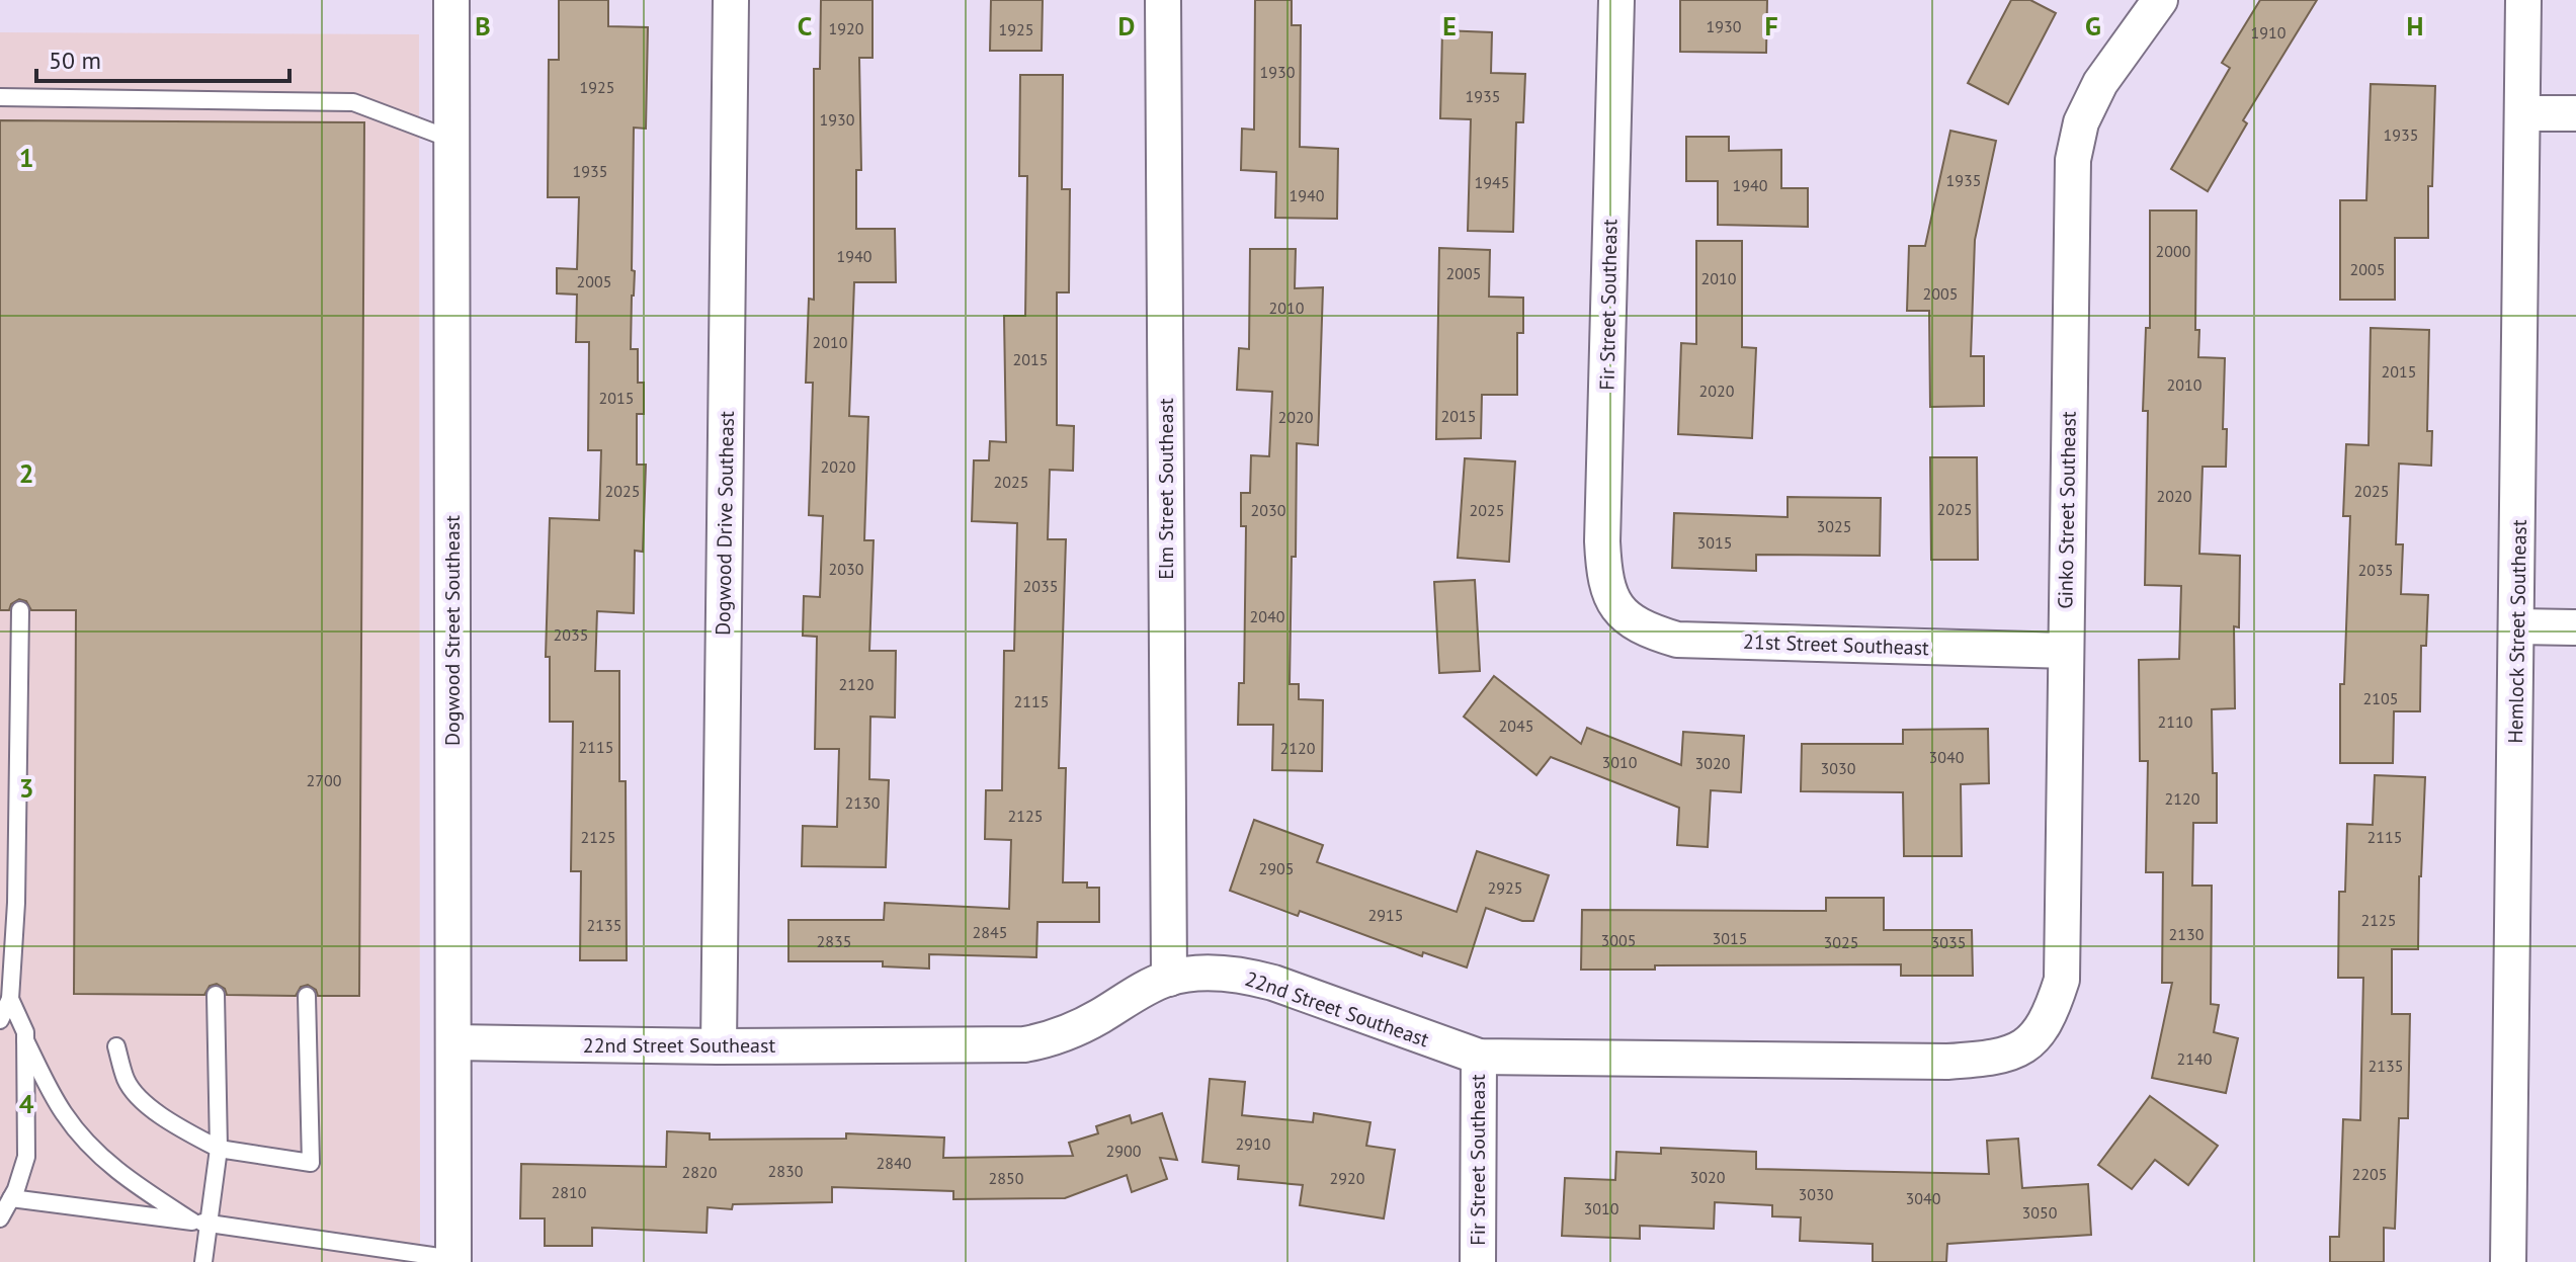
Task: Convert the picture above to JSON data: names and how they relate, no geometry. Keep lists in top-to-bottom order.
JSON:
{
  "streets": {
    "street": [
      "Fir Street Southeast",
      "Elm Street Southeast",
      "Ginko Street Southeast",
      "Dogwood Drive Southeast",
      "Dogwood Street Southeast",
      "Hemlock Street Southeast",
      "21st Street Southeast",
      "22nd Street Southeast"
    ]
  },
  "crossings": [
    ["Fir Street Southeast", "21st Street Southeast"],
    ["Fir Street Southeast", "22nd Street Southeast"],
    ["Elm Street Southeast", "22nd Street Southeast"],
    ["Ginko Street Southeast", "21st Street Southeast"],
    ["Ginko Street Southeast", "22nd Street Southeast"],
    ["Dogwood Drive Southeast", "22nd Street Southeast"],
    ["Dogwood Street Southeast", "22nd Street Southeast"]
  ],
  "house_numbers": [
    "1930",
    "1920",
    "1925",
    "1910",
    "1930",
    "1925",
    "1935",
    "1930",
    "1935",
    "1935",
    "1935",
    "1945",
    "1940",
    "1940",
    "2000",
    "1940",
    "2005",
    "2005",
    "2010",
    "2005",
    "2005",
    "2010",
    "2010",
    "2015",
    "2015",
    "2010",
    "2020",
    "2015",
    "2015",
    "2020",
    "2020",
    "2025",
    "2025",
    "2025",
    "2020",
    "2025",
    "2030",
    "2025",
    "3025",
    "3015",
    "2030",
    "2035",
    "2035",
    "2040",
    "2035",
    "2120",
    "2105",
    "2115",
    "2110",
    "2045",
    "2115",
    "2120",
    "3040",
    "3010",
    "3020",
    "3030",
    "2700",
    "2120",
    "2130",
    "2125",
    "2125",
    "2115",
    "2905",
    "2925",
    "2915",
    "2125",
    "2135",
    "2845",
    "2130",
    "3015",
    "3005",
    "2835",
    "3025",
    "3035",
    "2140",
    "2135",
    "2910",
    "2900",
    "2840",
    "2830",
    "2820",
    "2205",
    "3020",
    "2850",
    "2920",
    "2810",
    "3030",
    "3040",
    "3010",
    "3050"
  ],
  "scale_bar": "50 m",
  "grid": {
    "columns": [
      "B",
      "C",
      "D",
      "E",
      "F",
      "G",
      "H"
    ],
    "rows": [
      "1",
      "2",
      "3",
      "4"
    ]
  }
}
